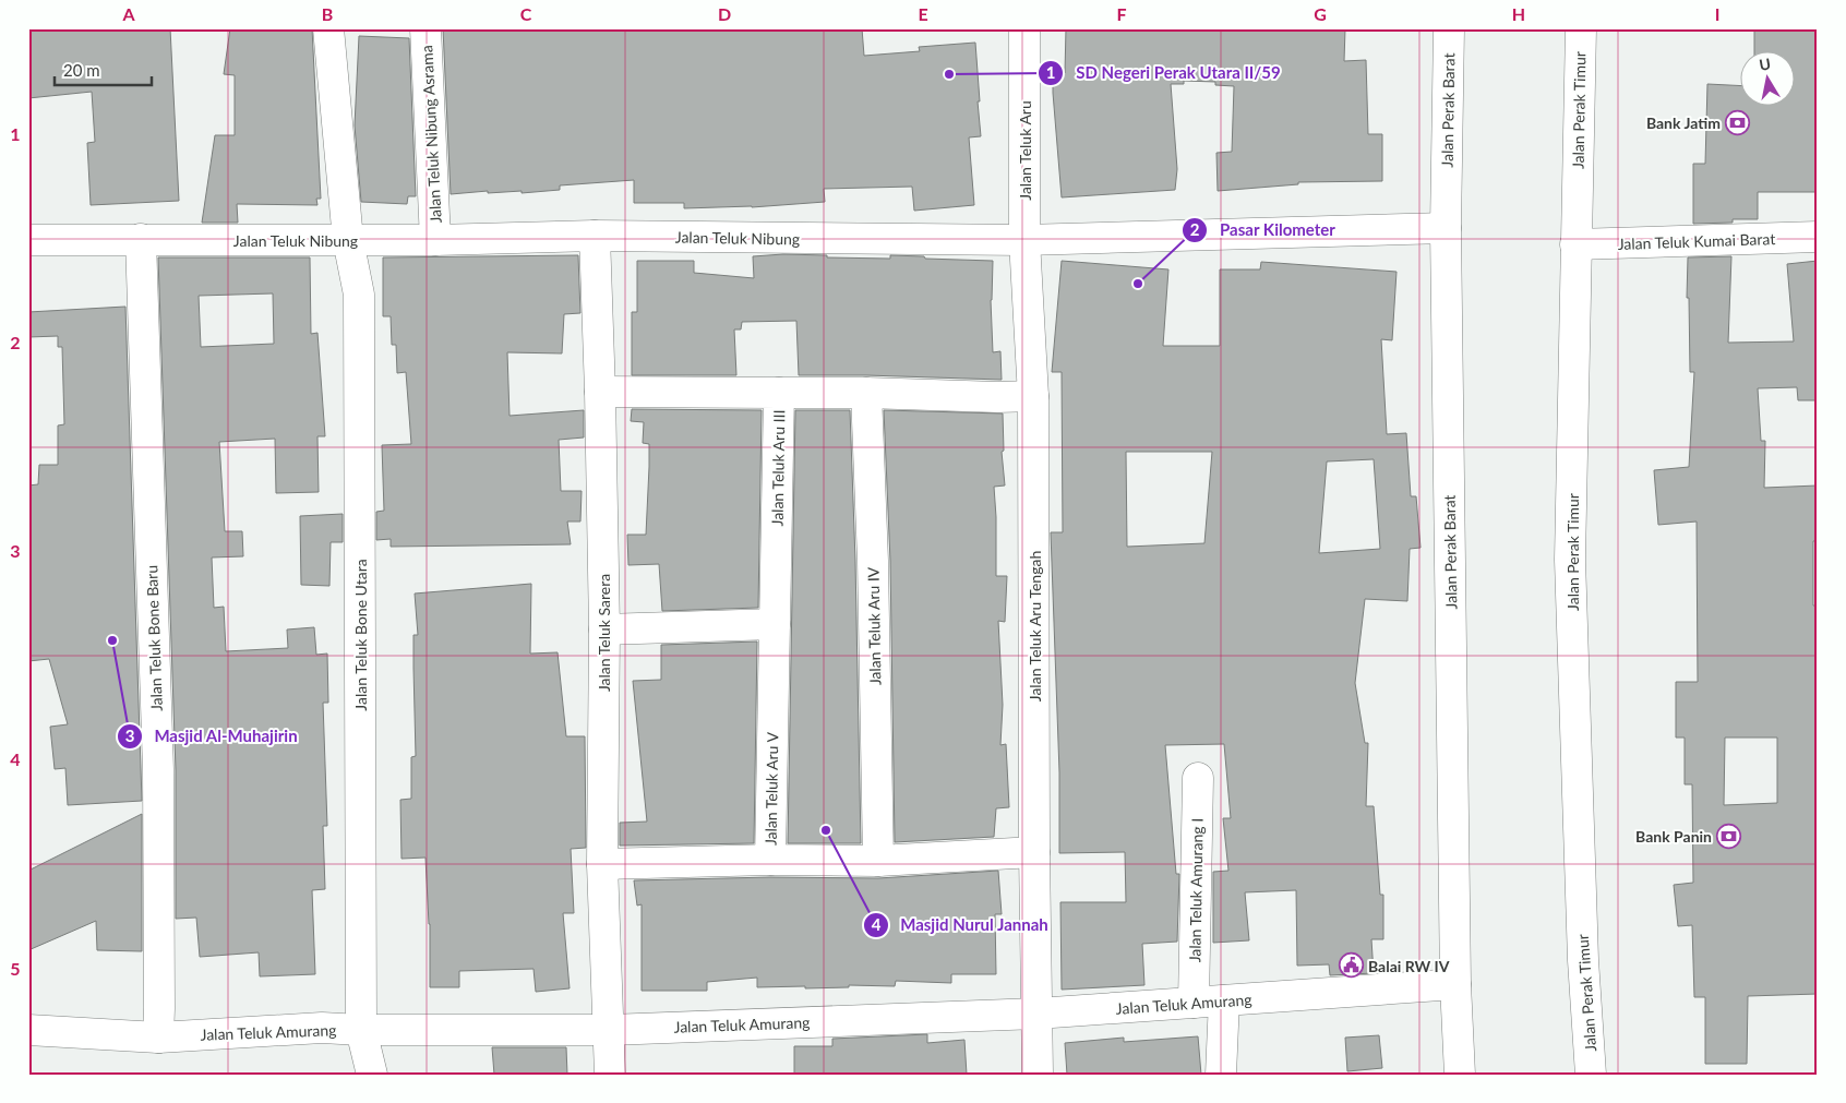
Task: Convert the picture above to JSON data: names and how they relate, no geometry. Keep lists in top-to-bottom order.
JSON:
{
  "streets": {
    "main road": [
      "Jalan Perak Barat",
      "Jalan Perak Timur",
      "Jalan Teluk Nibung Asrama",
      "Jalan Teluk Aru",
      "Jalan Teluk Nibung",
      "Jalan Teluk Kumai Barat",
      "Jalan Teluk Aru III",
      "Jalan Teluk Aru IV",
      "Jalan Teluk Aru Tengah",
      "Jalan Teluk Sarera",
      "Jalan Teluk Bone Utara",
      "Jalan Teluk Bone Baru",
      "Jalan Teluk Aru V",
      "Jalan Teluk Amurang I",
      "Jalan Teluk Amurang"
    ]
  },
  "crossings": [
    ["Jalan Perak Barat", "Jalan Teluk Nibung"],
    ["Jalan Perak Barat", "Jalan Teluk Amurang"],
    ["Jalan Perak Timur", "Jalan Teluk Kumai Barat"],
    ["Jalan Teluk Nibung Asrama", "Jalan Teluk Nibung"],
    ["Jalan Teluk Aru", "Jalan Teluk Nibung"],
    ["Jalan Teluk Aru", "Jalan Teluk Aru Tengah"],
    ["Jalan Teluk Nibung", "Jalan Teluk Aru Tengah"],
    ["Jalan Teluk Nibung", "Jalan Teluk Sarera"],
    ["Jalan Teluk Nibung", "Jalan Teluk Bone Utara"],
    ["Jalan Teluk Nibung", "Jalan Teluk Bone Baru"],
    ["Jalan Teluk Aru III", "Jalan Teluk Sarera"],
    ["Jalan Teluk Aru III", "Jalan Teluk Aru V"],
    ["Jalan Teluk Aru IV", "Jalan Teluk Aru V"],
    ["Jalan Teluk Aru Tengah", "Jalan Teluk Aru V"],
    ["Jalan Teluk Aru Tengah", "Jalan Teluk Amurang"],
    ["Jalan Teluk Sarera", "Jalan Teluk Amurang"],
    ["Jalan Teluk Bone Utara", "Jalan Teluk Amurang"],
    ["Jalan Teluk Bone Baru", "Jalan Teluk Amurang"],
    ["Jalan Teluk Amurang I", "Jalan Teluk Amurang"]
  ],
  "places": {
    "other": [
      "SD Negeri Perak Utara II/59",
      "Pasar Kilometer",
      "Masjid Al-Muhajirin",
      "Masjid Nurul Jannah"
    ],
    "bank": ["Bank Jatim", "Bank Panin"],
    "public building": ["Balai RW IV"]
  },
  "scale_bar": "20 m",
  "north": "top",
  "grid": {
    "columns": [
      "A",
      "B",
      "C",
      "D",
      "E",
      "F",
      "G",
      "H",
      "I"
    ],
    "rows": [
      "1",
      "2",
      "3",
      "4",
      "5"
    ]
  }
}
